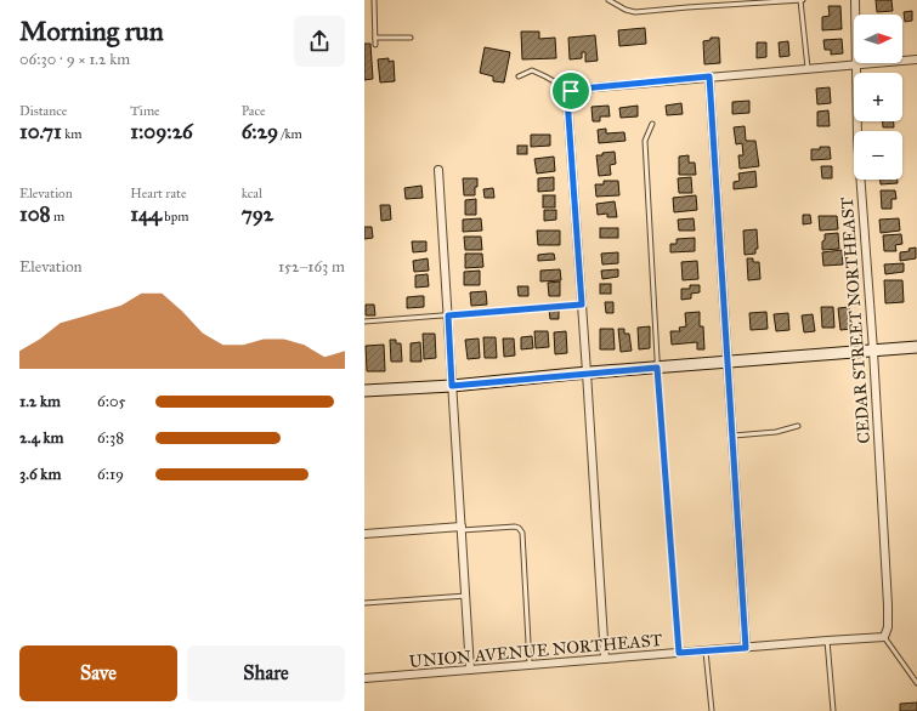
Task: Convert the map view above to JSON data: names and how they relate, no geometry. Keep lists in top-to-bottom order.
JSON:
{
  "streets": {
    "street": ["CEDAR STREET NORTHEAST", "UNION AVENUE NORTHEAST"]
  },
  "crossings": [
    ["CEDAR STREET NORTHEAST", "UNION AVENUE NORTHEAST"]
  ],
  "north": "right",
  "page": {
    "heading": ["Morning run", "06:30 · 9 × 1.2 km"],
    "map_buttons": ["+", "−"],
    "stats": [
      ["Distance", "10.71 km"],
      ["Time", "1:09:26"],
      ["Pace", "6:29 /km"],
      ["Elevation", "108 m"],
      ["Heart rate", "144 bpm"],
      ["kcal", "792"]
    ],
    "chart": ["Elevation", "152–163 m"],
    "list": [
      {
        "name": "1.2 km",
        "note": "6:05"
      },
      {
        "name": "2.4 km",
        "note": "6:38"
      },
      {
        "name": "3.6 km",
        "note": "6:19"
      }
    ],
    "buttons": ["Save", "Share"]
  }
}
